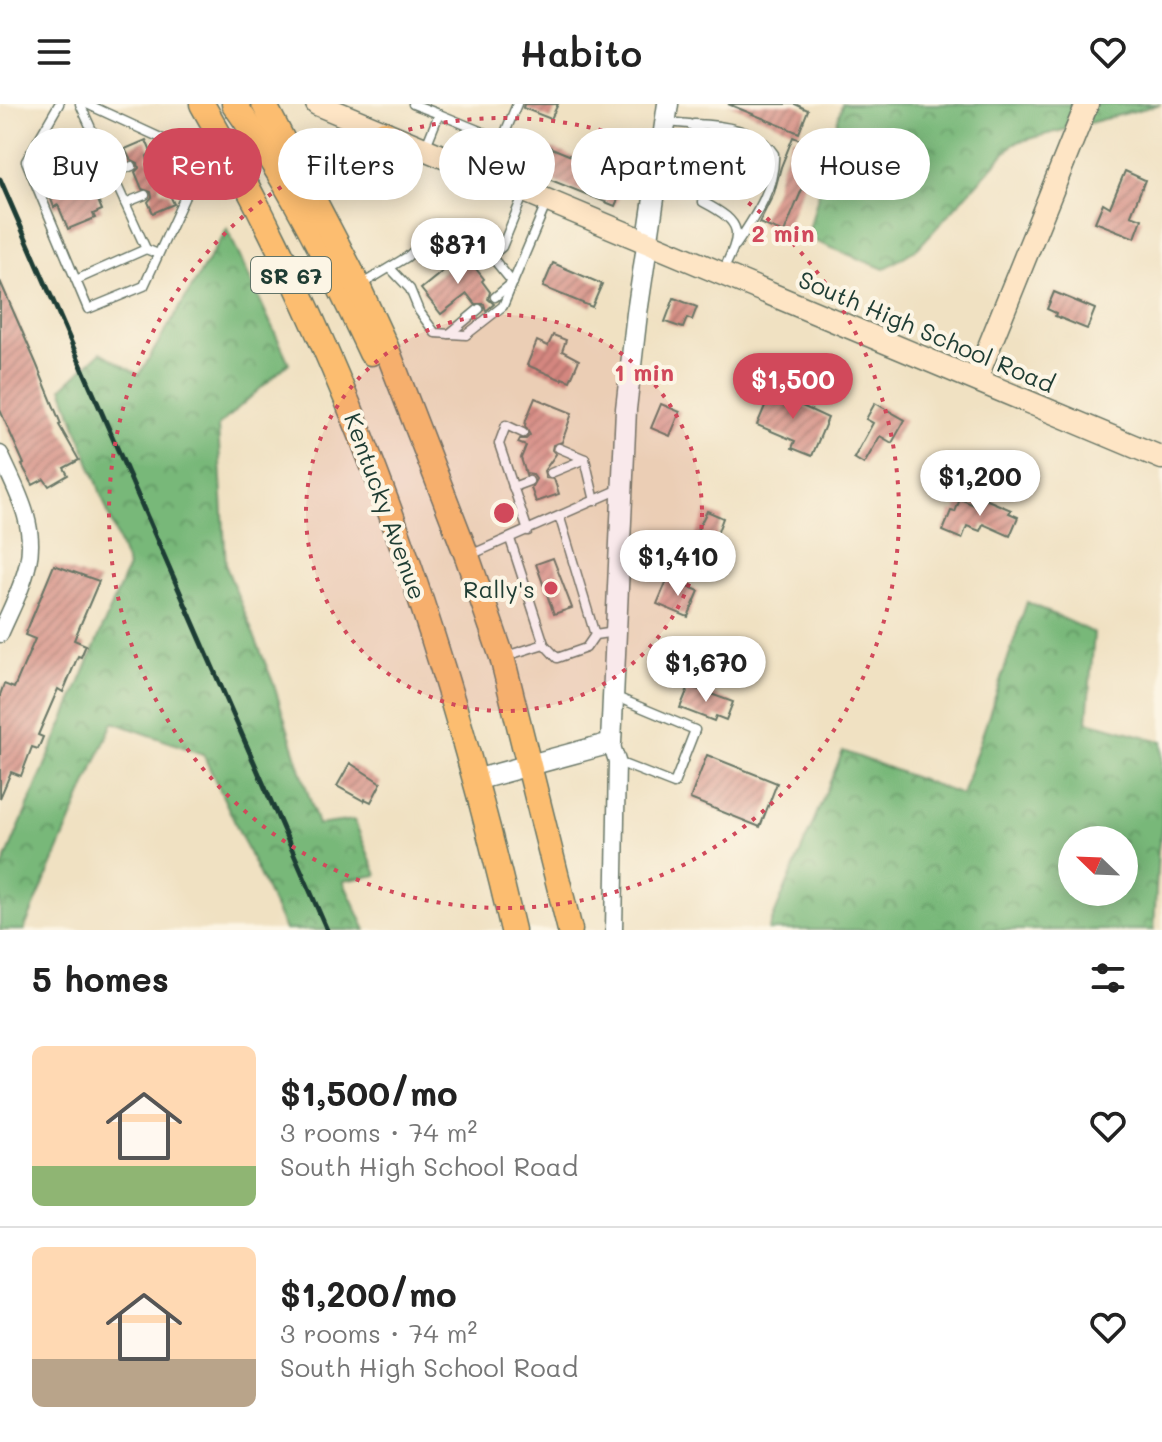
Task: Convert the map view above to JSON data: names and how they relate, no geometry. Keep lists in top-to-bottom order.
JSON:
{
  "streets": {
    "main road": ["SR 67", "South High School Road", "Kentucky Avenue"]
  },
  "places": ["Rally's"],
  "north": "top left",
  "page": {
    "header": "Habito",
    "chip": [
      "Buy",
      "Rent",
      "Filters",
      "New",
      "Apartment",
      "House"
    ],
    "price": [
      "$871",
      "$1,500",
      "$1,200",
      "$1,410",
      "$1,670"
    ],
    "heading": "5 homes",
    "list": [
      {
        "name": "$1,500/mo",
        "note": "3 rooms · 74 m² · South High School Road"
      },
      {
        "name": "$1,200/mo",
        "note": "3 rooms · 74 m² · South High School Road"
      }
    ]
  },
  "rings": ["2 min", "1 min"]
}
